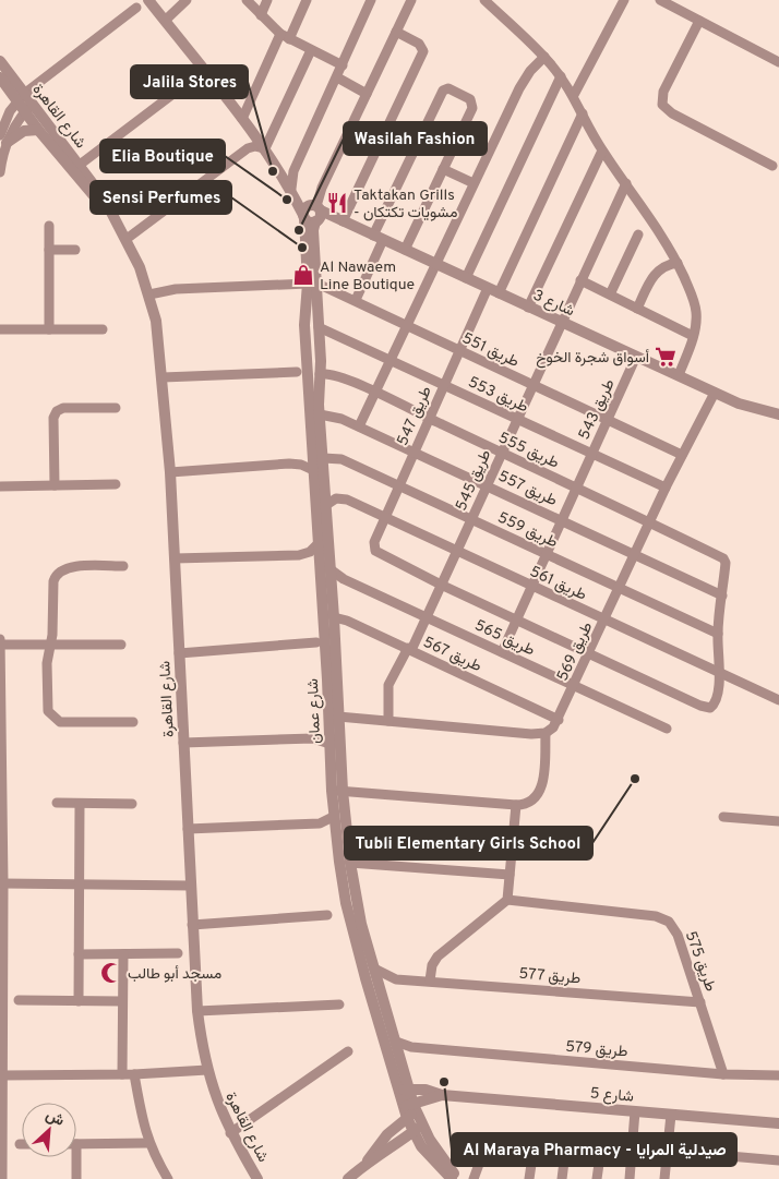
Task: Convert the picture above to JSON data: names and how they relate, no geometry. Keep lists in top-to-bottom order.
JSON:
{
  "streets": {
    "street": [
      "شارع القاهرة",
      "شارع 3",
      "طريق 551",
      "طريق 553",
      "طريق 543",
      "طريق 547",
      "طريق 555",
      "طريق 545",
      "طريق 557",
      "طريق 559",
      "طريق 561",
      "طريق 565",
      "طريق 569",
      "طريق 567",
      "شارع عمان",
      "طريق 575",
      "طريق 577",
      "طريق 579",
      "شارع 5"
    ]
  },
  "crossings": [
    ["شارع 3", "طريق 543"],
    ["شارع 3", "طريق 547"],
    ["شارع 3", "طريق 545"],
    ["شارع 3", "طريق 569"],
    ["شارع 3", "شارع عمان"],
    ["طريق 551", "طريق 543"],
    ["طريق 551", "طريق 547"],
    ["طريق 551", "طريق 545"],
    ["طريق 551", "طريق 569"],
    ["طريق 551", "شارع عمان"],
    ["طريق 553", "طريق 543"],
    ["طريق 553", "طريق 547"],
    ["طريق 553", "طريق 545"],
    ["طريق 553", "طريق 569"],
    ["طريق 553", "شارع عمان"],
    ["طريق 543", "طريق 555"],
    ["طريق 543", "طريق 557"],
    ["طريق 543", "طريق 559"],
    ["طريق 543", "طريق 561"],
    ["طريق 543", "طريق 565"],
    ["طريق 547", "طريق 555"],
    ["طريق 547", "طريق 545"],
    ["طريق 547", "طريق 557"],
    ["طريق 547", "طريق 559"],
    ["طريق 547", "طريق 561"],
    ["طريق 555", "طريق 545"],
    ["طريق 555", "طريق 557"],
    ["طريق 555", "طريق 569"],
    ["طريق 555", "شارع عمان"],
    ["طريق 545", "طريق 557"],
    ["طريق 545", "طريق 559"],
    ["طريق 545", "طريق 561"],
    ["طريق 545", "طريق 565"],
    ["طريق 545", "طريق 567"],
    ["طريق 557", "طريق 569"],
    ["طريق 557", "شارع عمان"],
    ["طريق 559", "طريق 569"],
    ["طريق 559", "شارع عمان"],
    ["طريق 561", "طريق 569"],
    ["طريق 561", "شارع عمان"],
    ["طريق 565", "طريق 569"],
    ["طريق 565", "شارع عمان"],
    ["طريق 569", "طريق 567"],
    ["طريق 567", "شارع عمان"],
    ["شارع عمان", "طريق 577"],
    ["شارع عمان", "طريق 579"],
    ["شارع عمان", "شارع 5"],
    ["طريق 575", "طريق 577"],
    ["طريق 575", "طريق 579"]
  ],
  "places": {
    "other": [
      "Jalila Stores",
      "Elia Boutique",
      "Wasilah Fashion",
      "Sensi Perfumes",
      "Tubli Elementary Girls School",
      "Al Maraya Pharmacy - صيدلية المرايا"
    ],
    "restaurant": ["Taktakan Grills - مشويات تكتكان"],
    "shop": ["Al Nawaem Line Boutique"],
    "supermarket": ["أسواق شجرة الخوخ"],
    "mosque": ["مسجد أبو طالب"]
  },
  "north": "top right"
}
